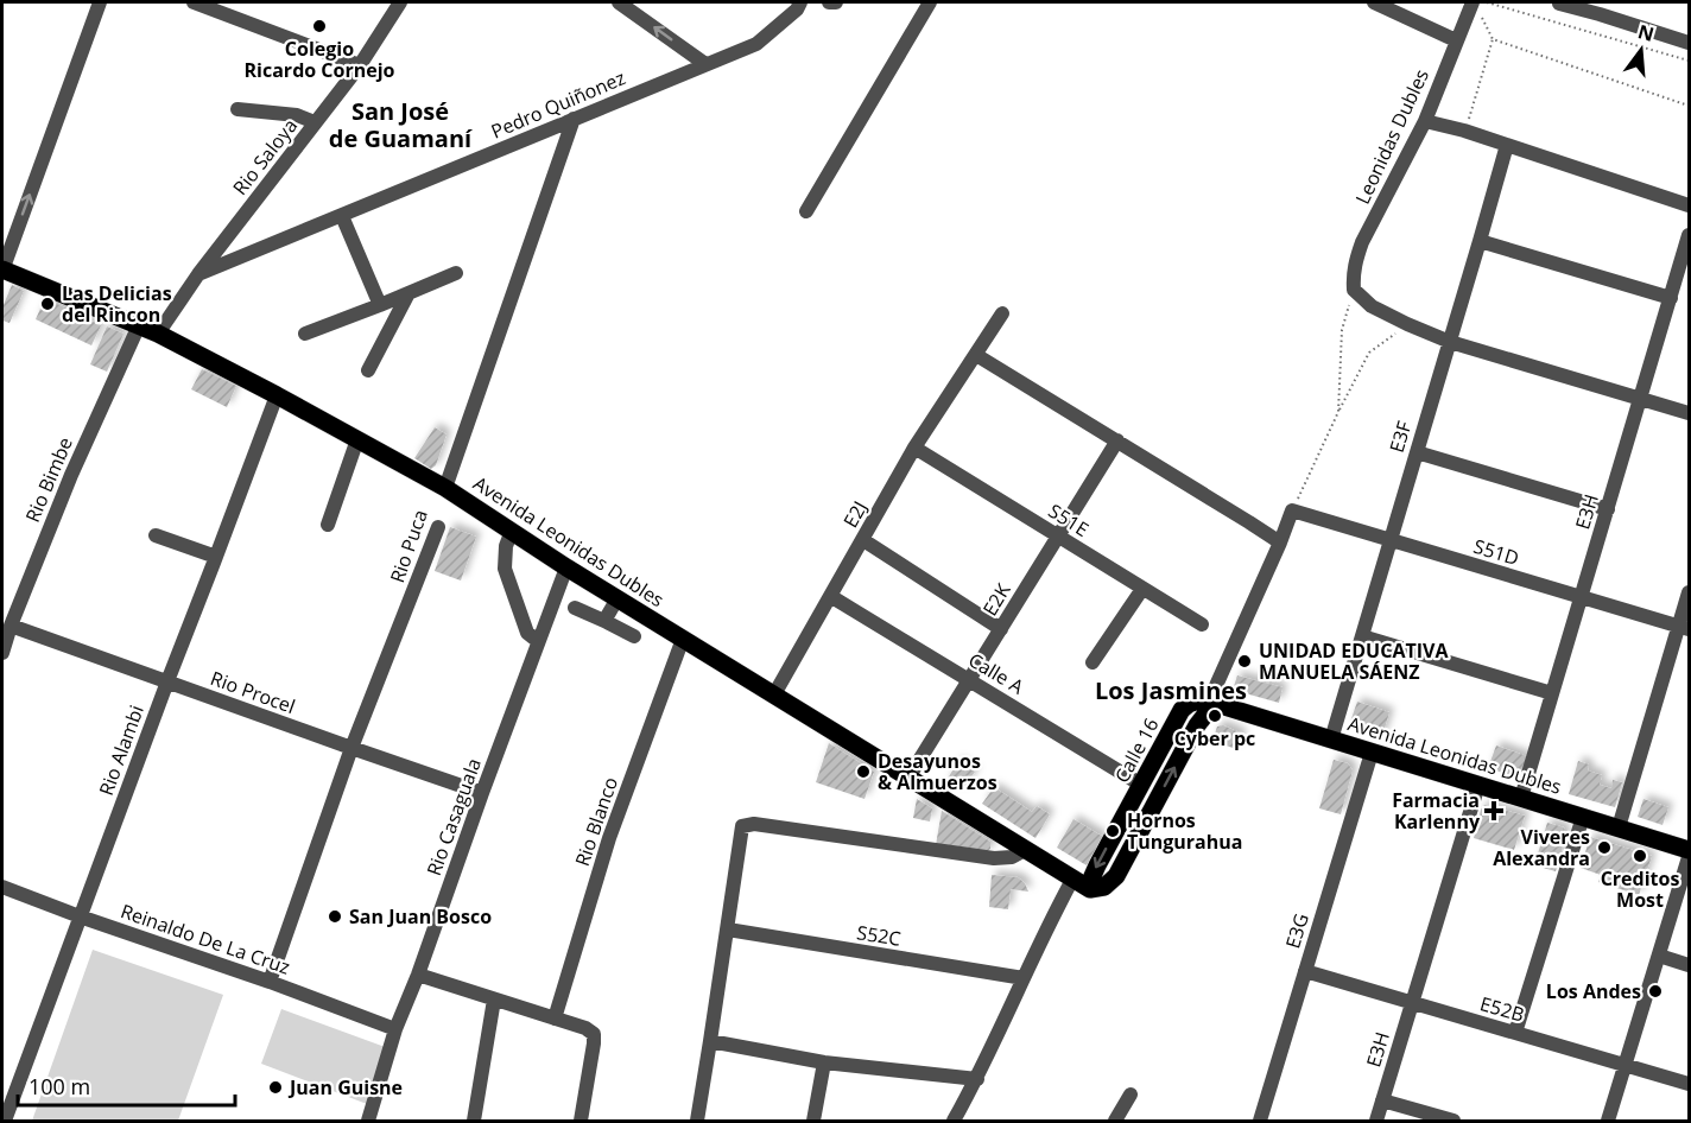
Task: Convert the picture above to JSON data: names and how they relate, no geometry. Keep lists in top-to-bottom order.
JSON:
{
  "streets": {
    "main road": ["Avenida Leonidas Dubles", "Calle 16"],
    "street": [
      "Pedro Quiñonez",
      "Leonidas Dubles",
      "Rio Saloya",
      "E3F",
      "Rio Bimbe",
      "E3H",
      "E2J",
      "S51E",
      "Rio Puca",
      "S51D",
      "E2K",
      "Calle A",
      "Rio Procel",
      "Rio Alambi",
      "Rio Casaguala",
      "Rio Blanco",
      "E3G",
      "S52C",
      "Reinaldo De La Cruz",
      "E52B"
    ]
  },
  "crossings": [
    ["Pedro Quiñonez", "Rio Saloya"],
    ["Rio Saloya", "Avenida Leonidas Dubles"],
    ["E3F", "Avenida Leonidas Dubles"],
    ["E3F", "S51D"],
    ["Rio Bimbe", "Avenida Leonidas Dubles"],
    ["Rio Bimbe", "Rio Procel"],
    ["E3H", "Avenida Leonidas Dubles"],
    ["E3H", "S51D"],
    ["E3H", "E52B"],
    ["E2J", "S51E"],
    ["E2J", "Avenida Leonidas Dubles"],
    ["E2J", "Calle A"],
    ["S51E", "E2K"],
    ["Avenida Leonidas Dubles", "E2K"],
    ["Avenida Leonidas Dubles", "Rio Alambi"],
    ["Avenida Leonidas Dubles", "Calle 16"],
    ["Avenida Leonidas Dubles", "Rio Casaguala"],
    ["Avenida Leonidas Dubles", "Rio Blanco"],
    ["Avenida Leonidas Dubles", "E3G"],
    ["Rio Puca", "Rio Procel"],
    ["Rio Puca", "Reinaldo De La Cruz"],
    ["E2K", "Calle A"],
    ["Calle A", "Calle 16"],
    ["Rio Procel", "Rio Alambi"],
    ["Rio Procel", "Rio Casaguala"],
    ["Rio Alambi", "Reinaldo De La Cruz"],
    ["Rio Casaguala", "Reinaldo De La Cruz"],
    ["E3G", "E52B"]
  ],
  "districts": ["San José de Guamaní", "Los Jasmines"],
  "places": {
    "other": [
      "Colegio Ricardo Cornejo",
      "Las Delicias del Rincon",
      "UNIDAD EDUCATIVA MANUELA SÁENZ",
      "Cyber pc",
      "Desayunos & Almuerzos",
      "Hornos Tungurahua",
      "Viveres Alexandra",
      "Creditos Most",
      "San Juan Bosco",
      "Los Andes",
      "Juan Guisne"
    ],
    "health": ["Farmacia Karlenny"]
  },
  "scale_bar": "100 m",
  "north": "top"
}
